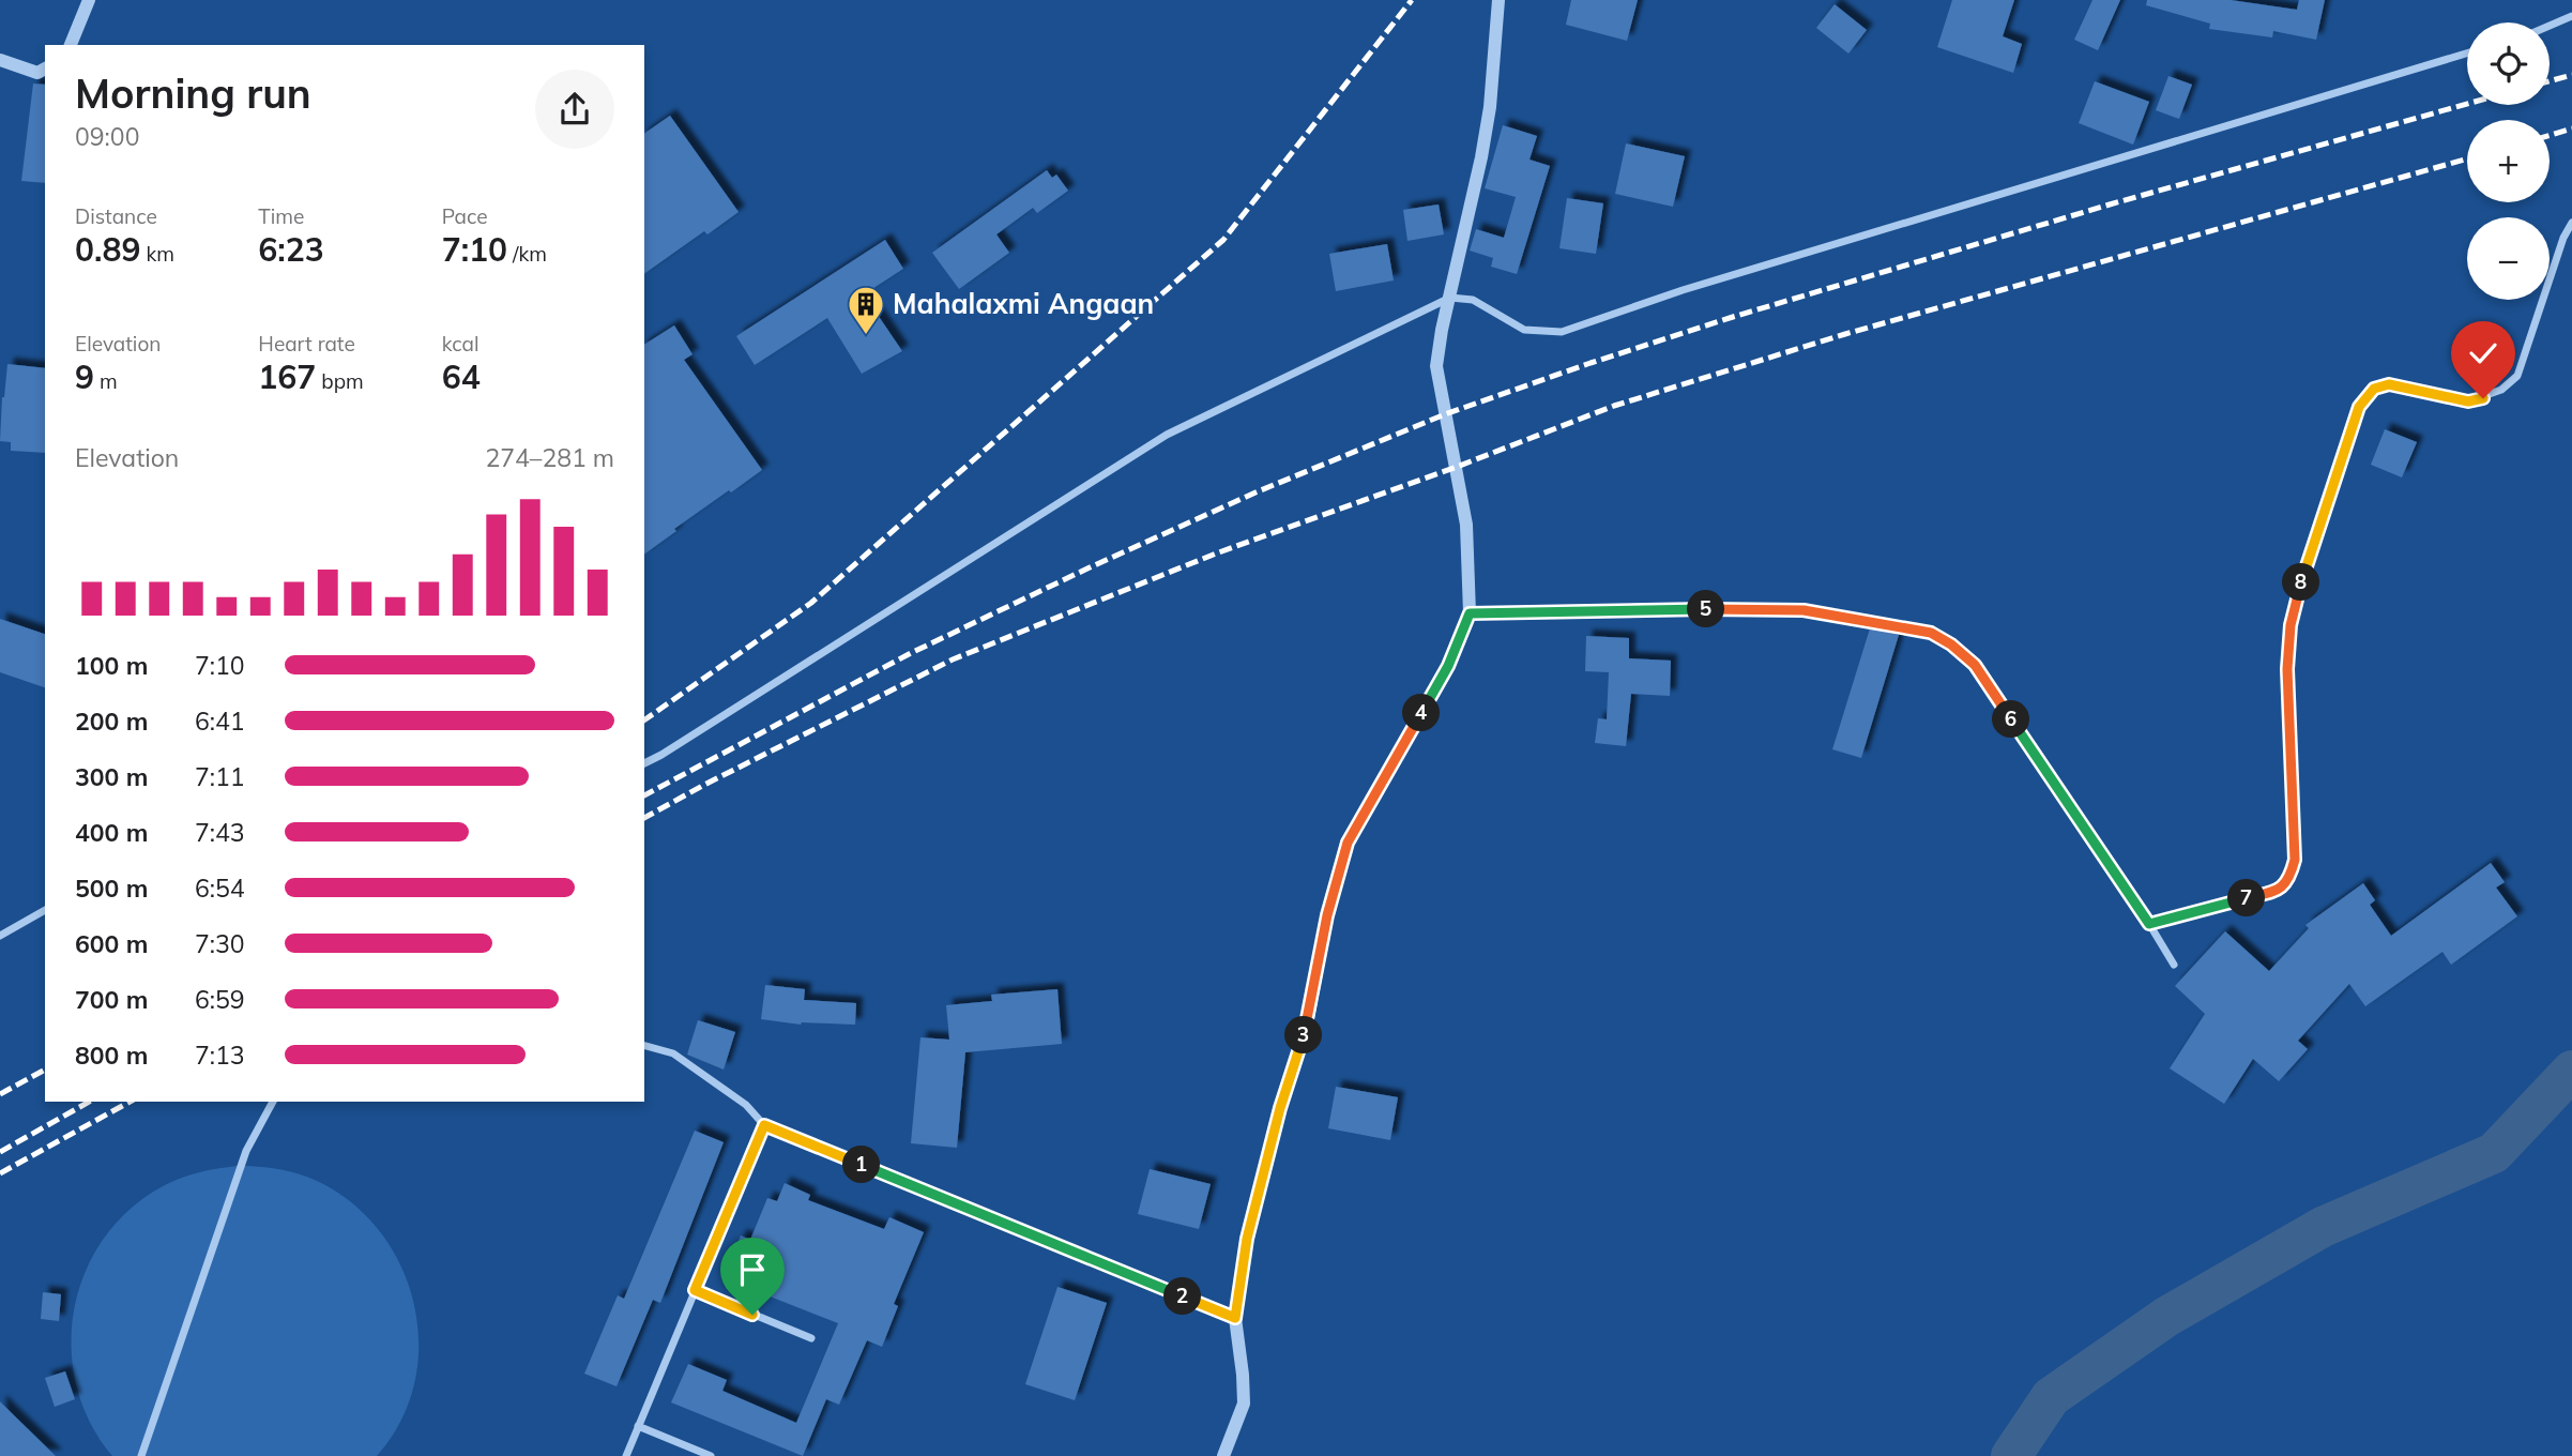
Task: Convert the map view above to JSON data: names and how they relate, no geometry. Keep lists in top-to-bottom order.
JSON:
{
  "places": {
    "building": ["Mahalaxmi Angaan"]
  },
  "page": {
    "map_buttons": ["+", "−"],
    "heading": ["Morning run", "09:00"],
    "stats": [
      ["Distance", "0.89 km"],
      ["Time", "6:23"],
      ["Pace", "7:10 /km"],
      ["Elevation", "9 m"],
      ["Heart rate", "167 bpm"],
      ["kcal", "64"]
    ],
    "chart": ["Elevation", "274–281 m"],
    "pins": [
      "8",
      "5",
      "4",
      "6",
      "7",
      "3",
      "1",
      "2"
    ],
    "list": [
      {
        "name": "100 m",
        "note": "7:10"
      },
      {
        "name": "200 m",
        "note": "6:41"
      },
      {
        "name": "300 m",
        "note": "7:11"
      },
      {
        "name": "400 m",
        "note": "7:43"
      },
      {
        "name": "500 m",
        "note": "6:54"
      },
      {
        "name": "600 m",
        "note": "7:30"
      },
      {
        "name": "700 m",
        "note": "6:59"
      },
      {
        "name": "800 m",
        "note": "7:13"
      }
    ]
  }
}
